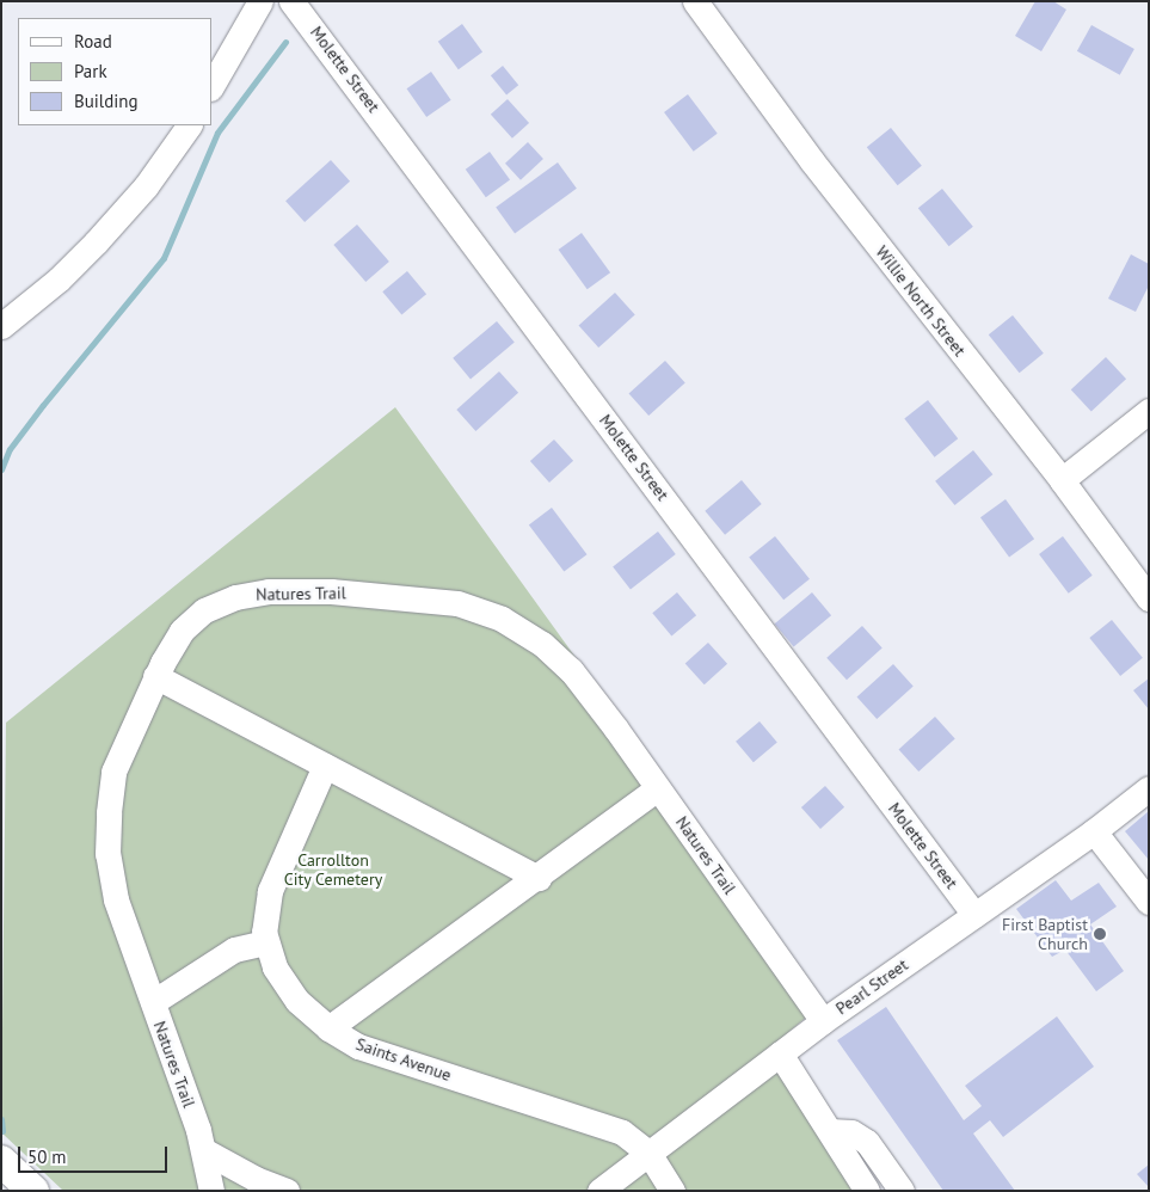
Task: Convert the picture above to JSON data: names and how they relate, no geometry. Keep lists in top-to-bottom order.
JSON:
{
  "streets": {
    "street": [
      "Molette Street",
      "Willie North Street",
      "Natures Trail",
      "Pearl Street",
      "Saints Avenue"
    ]
  },
  "crossings": [
    ["Molette Street", "Pearl Street"],
    ["Natures Trail", "Pearl Street"],
    ["Pearl Street", "Saints Avenue"]
  ],
  "parks": ["Carrollton City Cemetery"],
  "places": ["First Baptist Church"],
  "legend": ["Road", "Park", "Building"],
  "scale_bar": "50 m"
}
